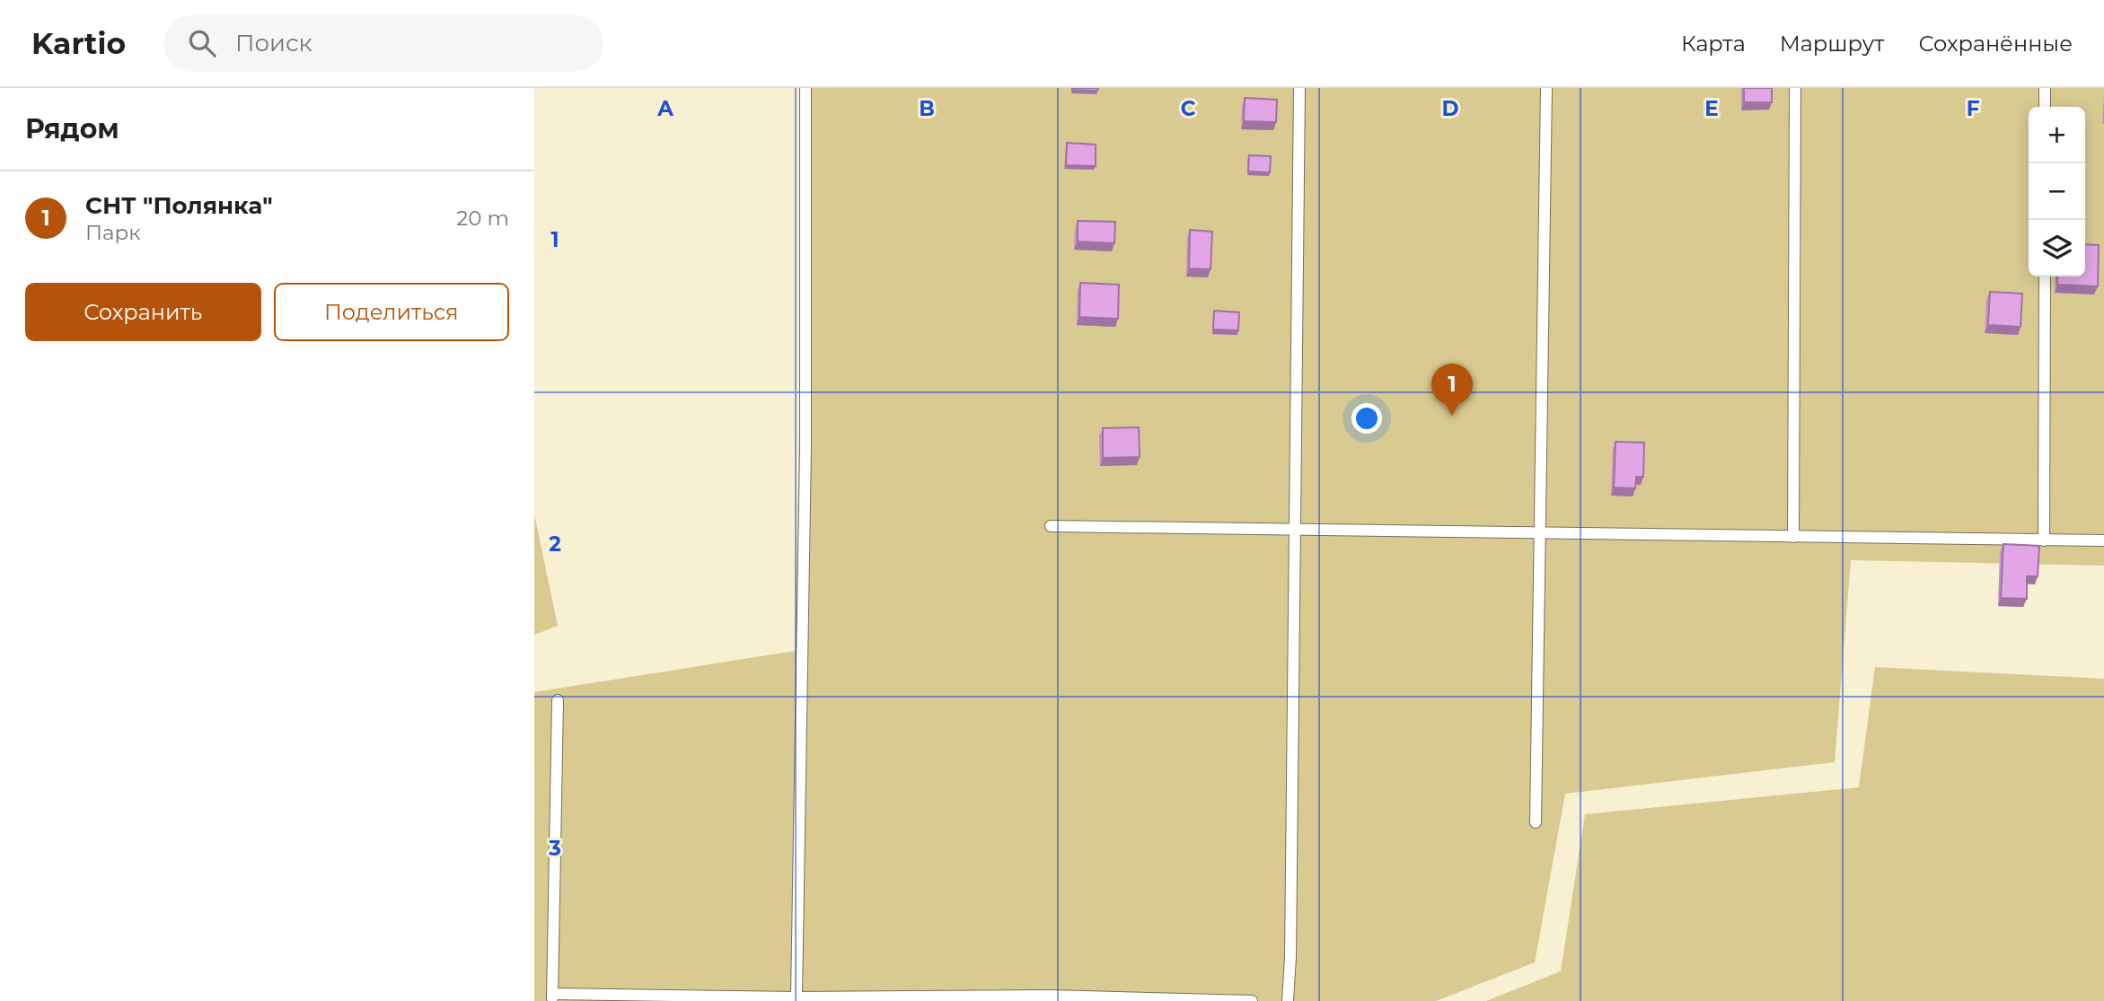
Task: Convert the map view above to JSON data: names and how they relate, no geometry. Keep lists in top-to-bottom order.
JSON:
{
  "page": {
    "header": "Kartio",
    "search": "Поиск",
    "nav": ["Карта", "Маршрут", "Сохранённые"],
    "heading": "Рядом",
    "map_buttons": ["+", "−"],
    "list": [
      {
        "mark": "1",
        "name": "СНТ \"Полянка\"",
        "note": "Парк",
        "value": "20 m"
      }
    ],
    "buttons": ["Сохранить", "Поделиться"],
    "pins": "1"
  },
  "grid": {
    "columns": [
      "A",
      "B",
      "C",
      "D",
      "E",
      "F"
    ],
    "rows": ["1", "2", "3"]
  }
}
